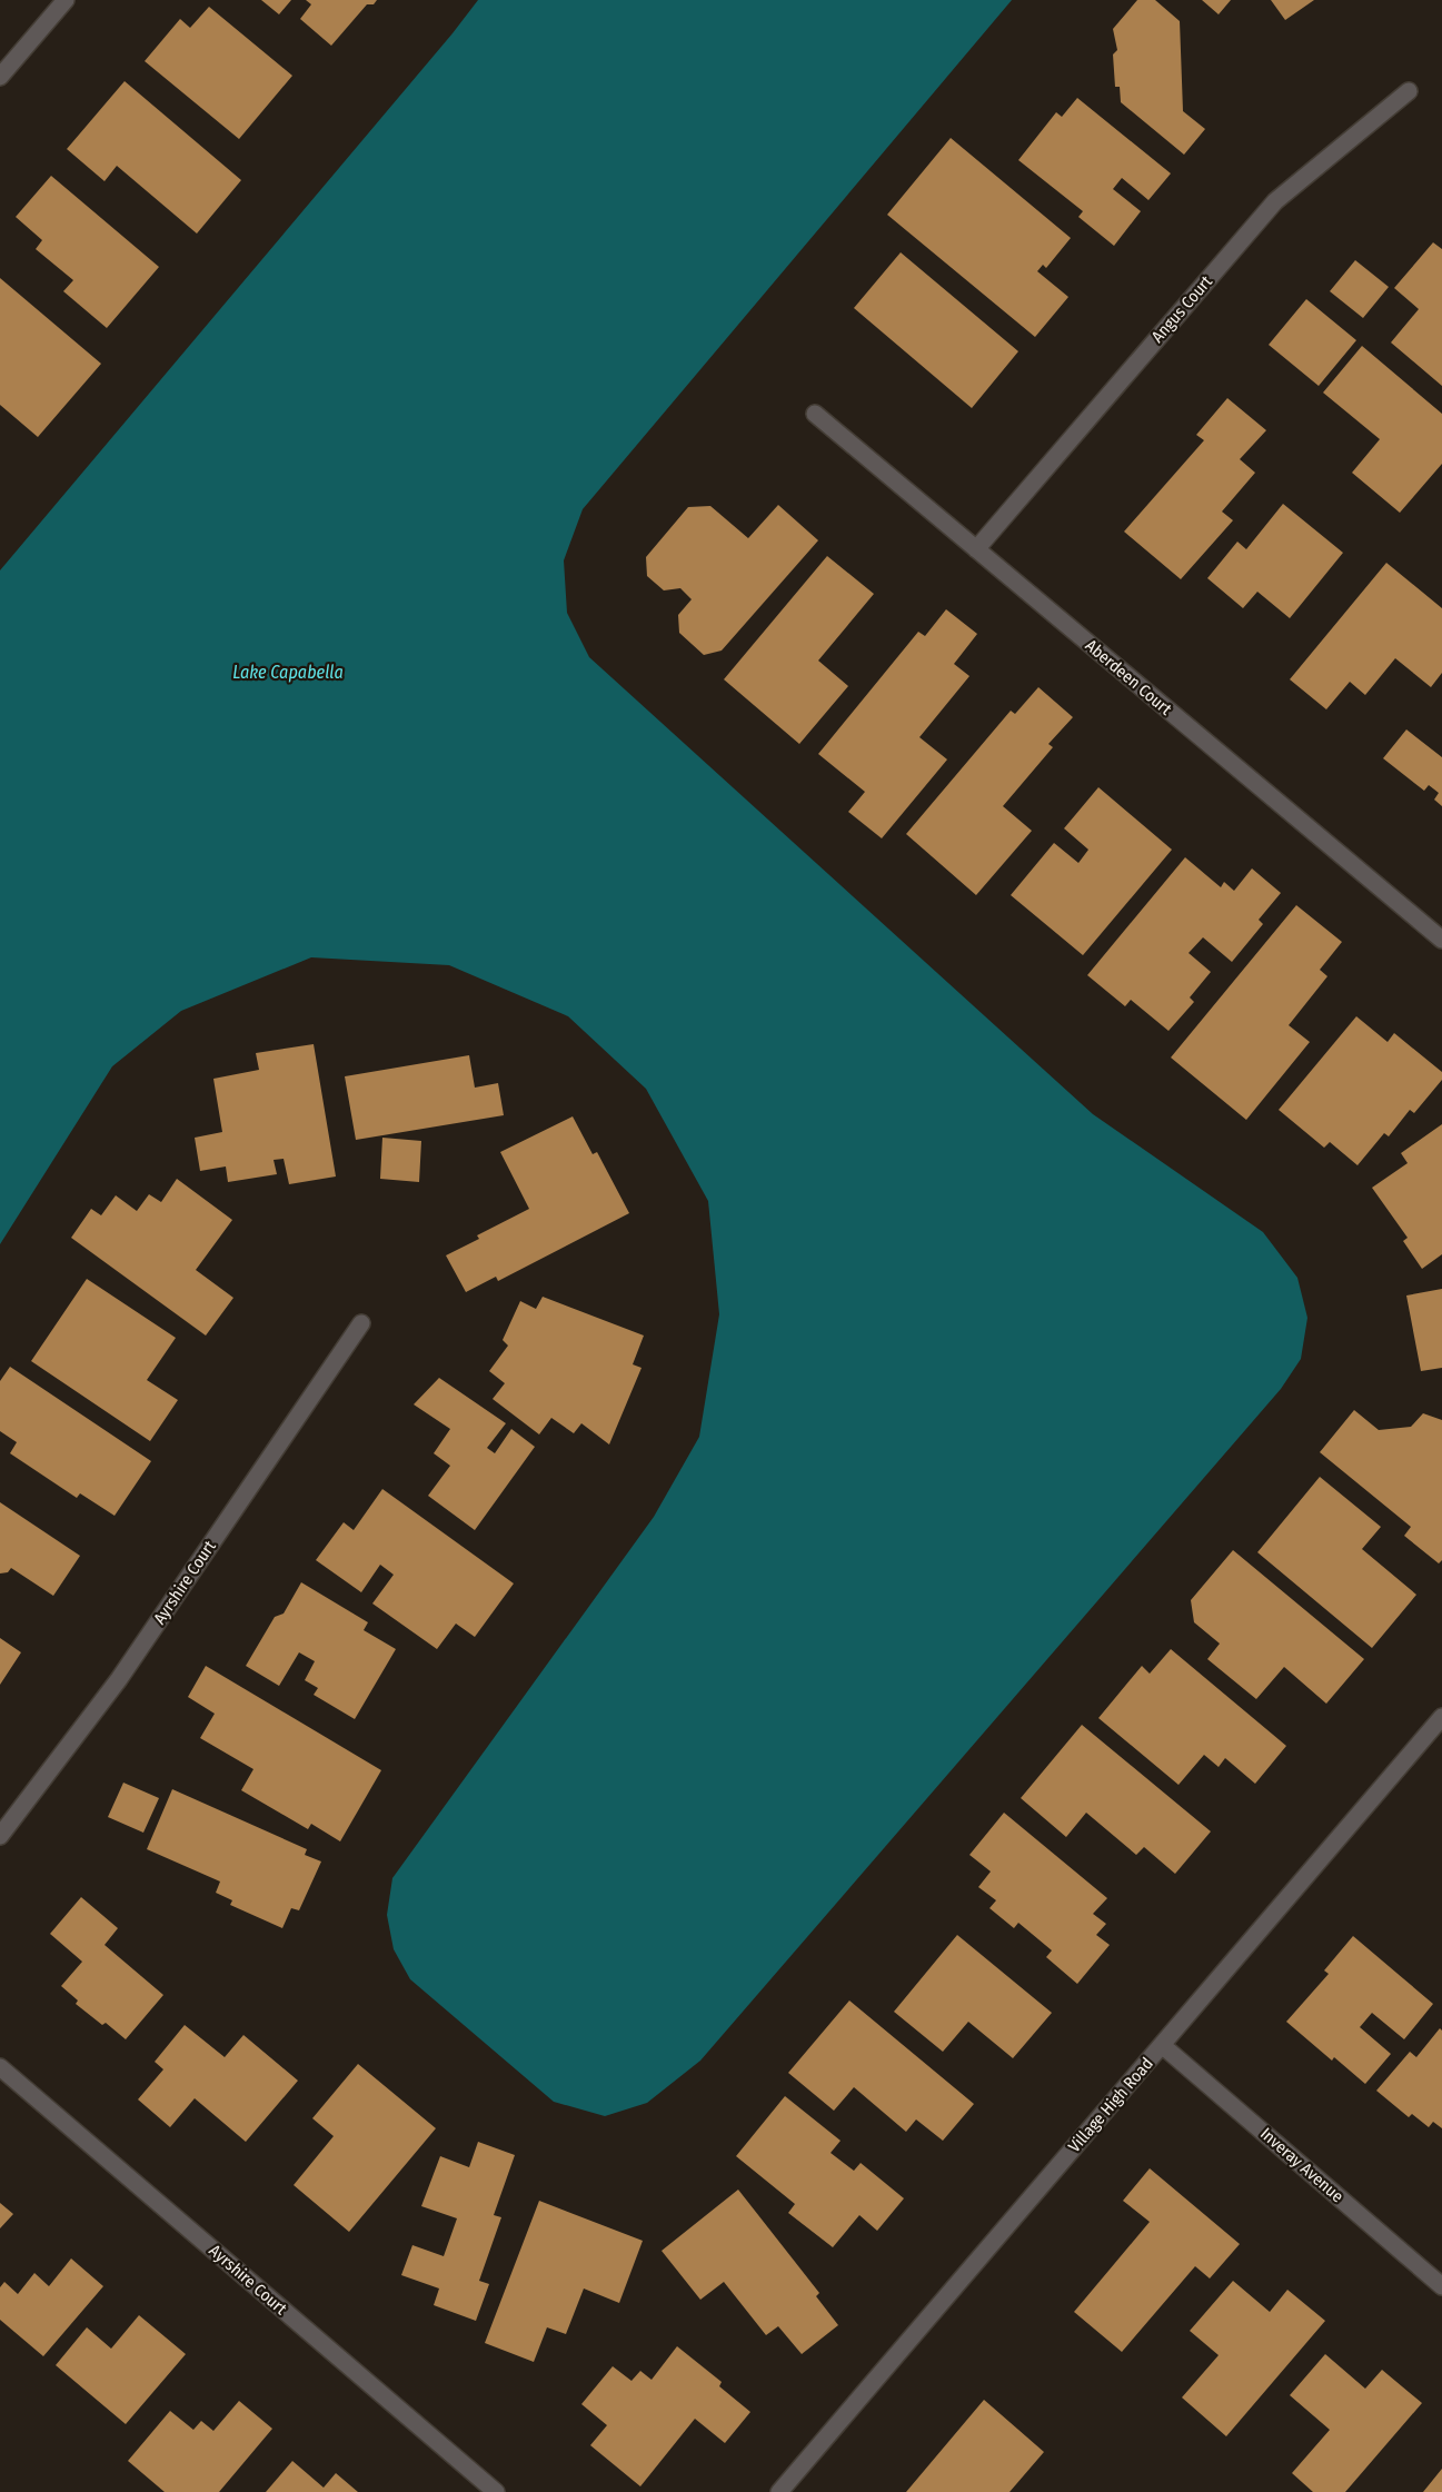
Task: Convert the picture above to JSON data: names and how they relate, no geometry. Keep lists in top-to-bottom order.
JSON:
{
  "streets": {
    "street": [
      "Angus Court",
      "Aberdeen Court",
      "Ayrshire Court",
      "Village High Road",
      "Inveray Avenue"
    ]
  },
  "crossings": [
    ["Angus Court", "Aberdeen Court"],
    ["Village High Road", "Inveray Avenue"]
  ],
  "water": ["Lake Capabella"]
}
